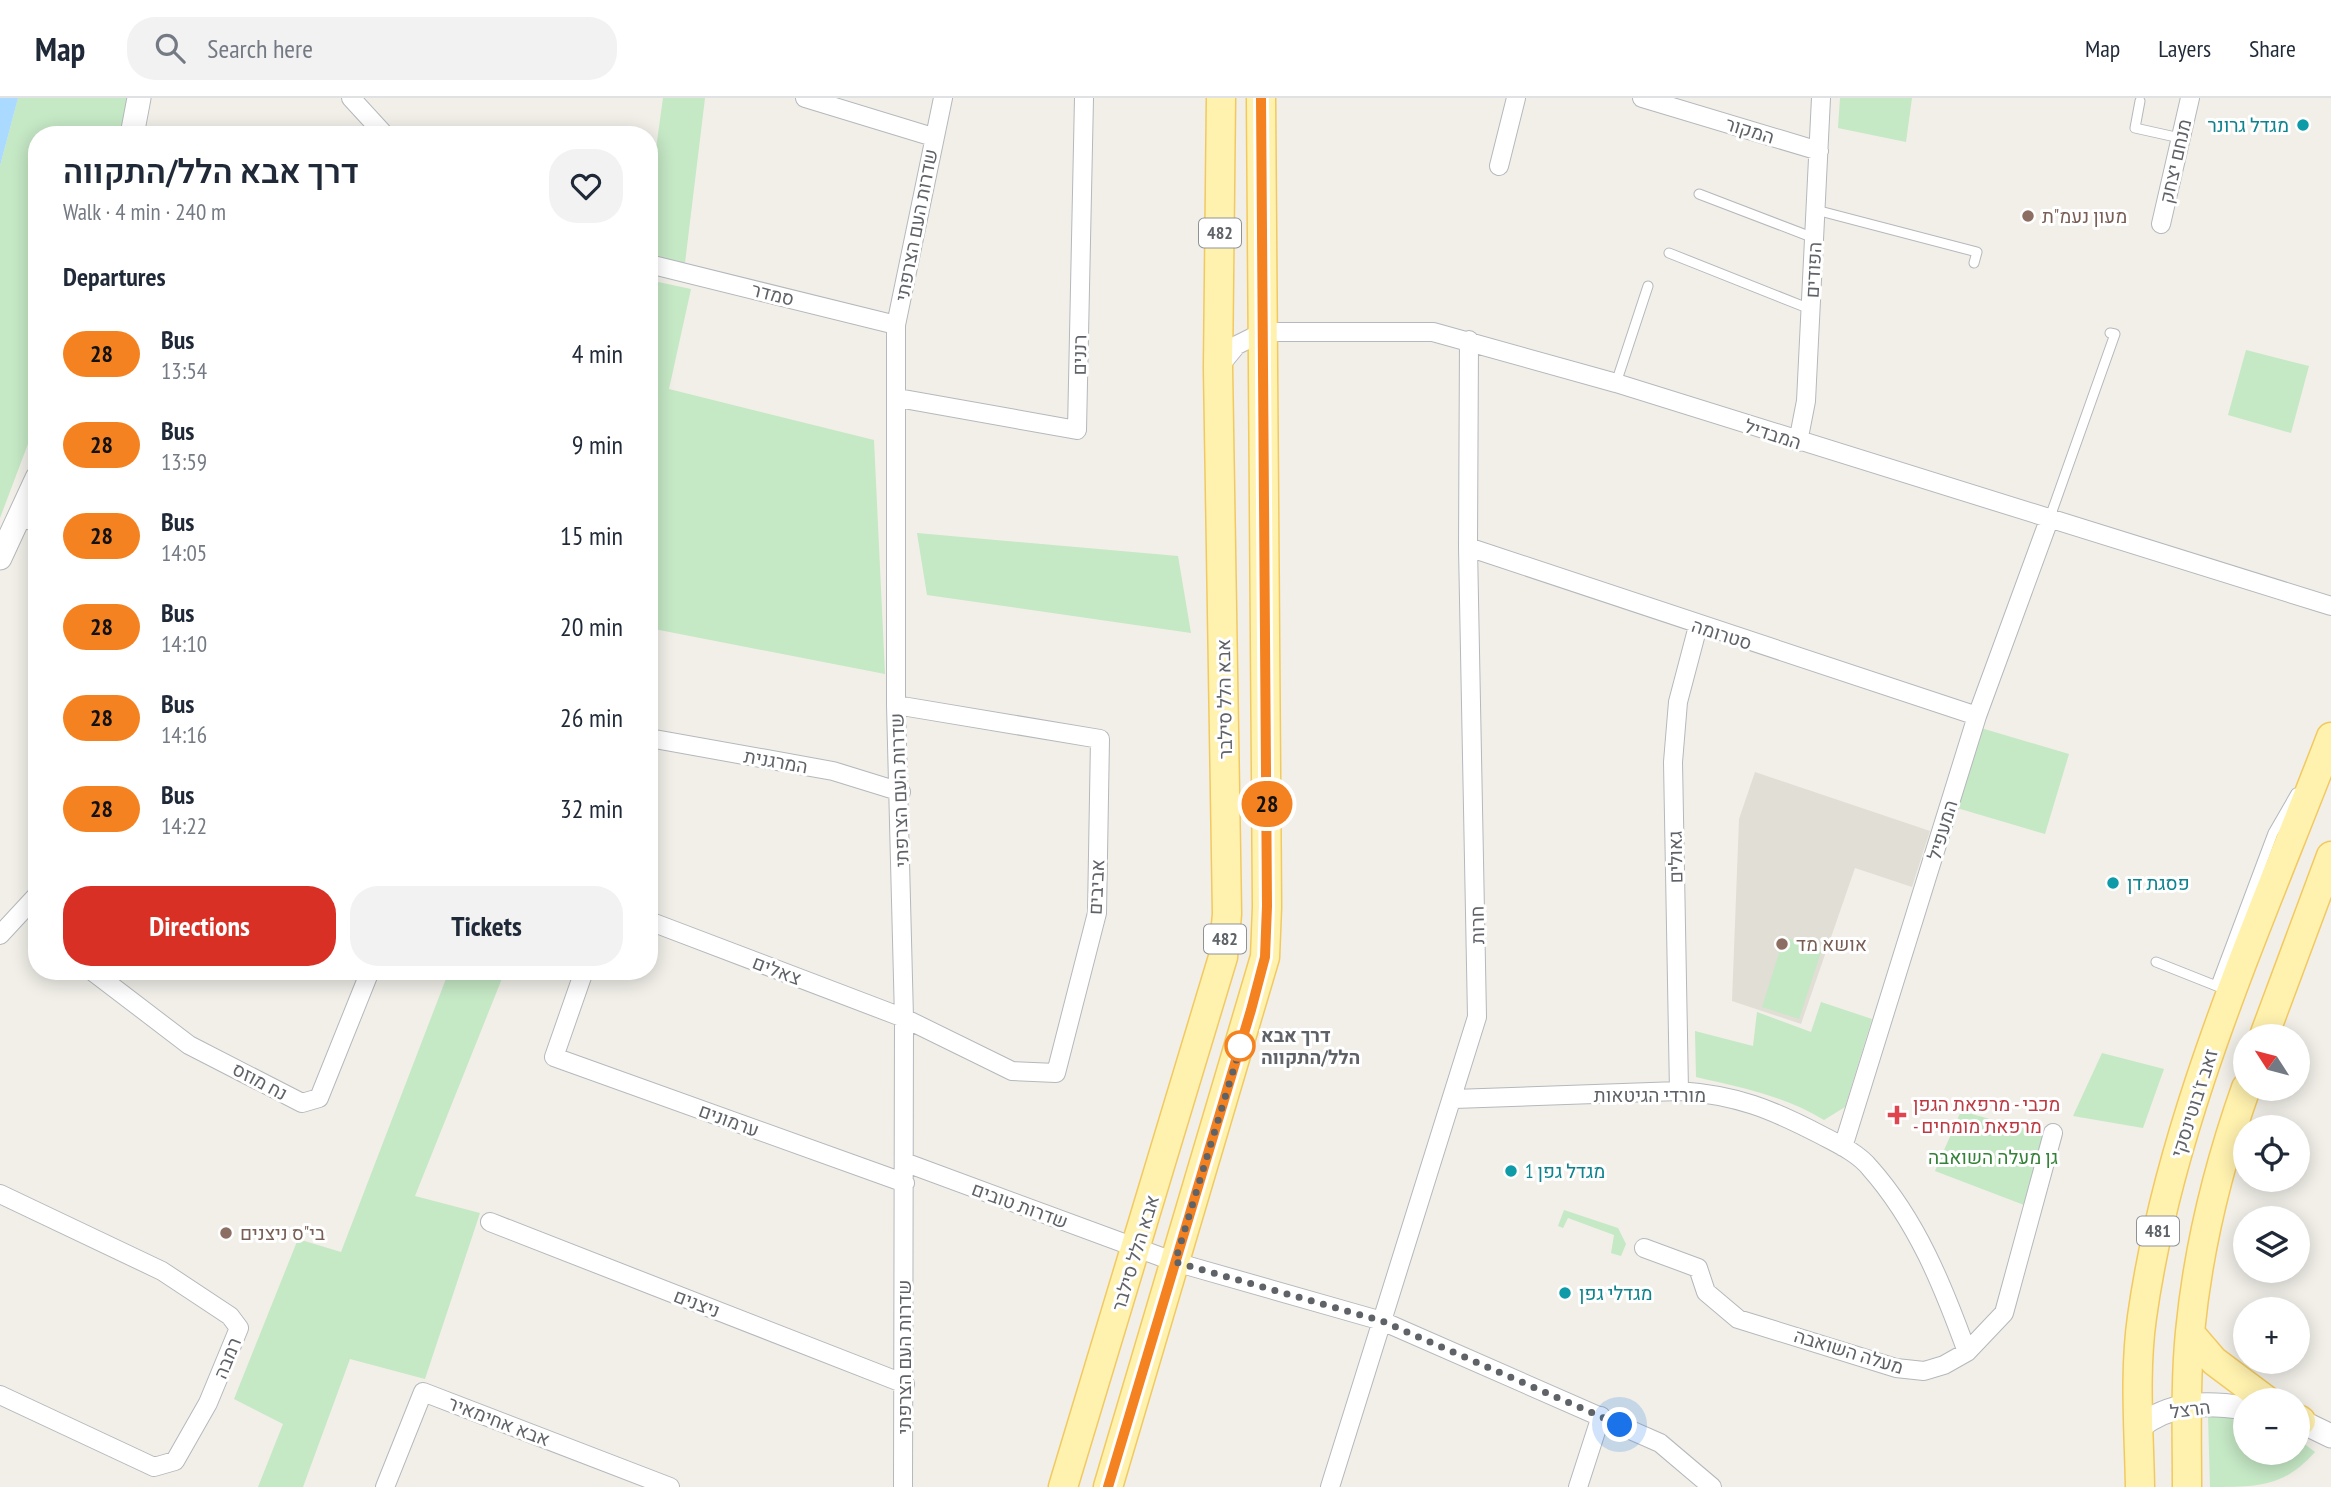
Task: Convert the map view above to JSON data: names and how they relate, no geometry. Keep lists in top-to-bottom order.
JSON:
{
  "streets": {
    "main road": [
      "482",
      "אבא הלל סילבר",
      "זאב ז'בוטינסקי",
      "481"
    ],
    "street": [
      "המקור",
      "מנחם יצחק",
      "שדרות העם הצרפתי",
      "הפודים",
      "סמדר",
      "רננים",
      "המבדיל",
      "סטרומה",
      "המרגנית",
      "המעפיל",
      "גאולים",
      "אביבים",
      "חרות",
      "צאלים",
      "נח מוזס",
      "מורדי הגיטאות",
      "ערמונים",
      "שדרות טובים",
      "ניצנים",
      "מעלה השואבה",
      "רמבה",
      "הרצל",
      "אבא אחימאיר"
    ]
  },
  "crossings": [
    ["המקור", "הפודים"],
    ["שדרות העם הצרפתי", "סמדר"],
    ["שדרות העם הצרפתי", "רננים"],
    ["שדרות העם הצרפתי", "המרגנית"],
    ["שדרות העם הצרפתי", "אביבים"],
    ["שדרות העם הצרפתי", "צאלים"],
    ["שדרות העם הצרפתי", "ערמונים"],
    ["שדרות העם הצרפתי", "שדרות טובים"],
    ["שדרות העם הצרפתי", "ניצנים"],
    ["482", "המבדיל"],
    ["482", "שדרות טובים"],
    ["הפודים", "המבדיל"],
    ["המבדיל", "המעפיל"],
    ["המבדיל", "חרות"],
    ["סטרומה", "המעפיל"],
    ["סטרומה", "גאולים"],
    ["סטרומה", "חרות"],
    ["אבא הלל סילבר", "שדרות טובים"],
    ["המעפיל", "מורדי הגיטאות"],
    ["גאולים", "מורדי הגיטאות"],
    ["אביבים", "צאלים"],
    ["חרות", "מורדי הגיטאות"],
    ["חרות", "שדרות טובים"],
    ["מורדי הגיטאות", "מעלה השואבה"],
    ["זאב ז'בוטינסקי", "הרצל"],
    ["481", "הרצל"]
  ],
  "parks": ["גן מעלה השואבה"],
  "places": {
    "other": [
      "מגדל גרונר",
      "מעון נעמ\"ת",
      "פסגת דן",
      "אושא מד",
      "דרך אבא הלל/התקווה",
      "מגדל גפן 1",
      "בי\"ס ניצנים",
      "מגדלי גפן"
    ],
    "health": ["מכבי - מרפאת הגפן - מרפאת מומחים"]
  },
  "lines": ["bus line 28"],
  "north": "top left",
  "page": {
    "header": "Map",
    "search": "Search here",
    "nav": ["Map", "Layers", "Share"],
    "on_map": "28",
    "heading": [
      ["דרך אבא הלל/התקווה", "Walk · 4 min · 240 m"],
      "Departures"
    ],
    "list": [
      {
        "mark": "28",
        "name": "Bus",
        "note": "13:54",
        "value": "4 min"
      },
      {
        "mark": "28",
        "name": "Bus",
        "note": "13:59",
        "value": "9 min"
      },
      {
        "mark": "28",
        "name": "Bus",
        "note": "14:05",
        "value": "15 min"
      },
      {
        "mark": "28",
        "name": "Bus",
        "note": "14:10",
        "value": "20 min"
      },
      {
        "mark": "28",
        "name": "Bus",
        "note": "14:16",
        "value": "26 min"
      },
      {
        "mark": "28",
        "name": "Bus",
        "note": "14:22",
        "value": "32 min"
      }
    ],
    "buttons": ["Directions", "Tickets"],
    "map_buttons": ["+", "−"]
  }
}
